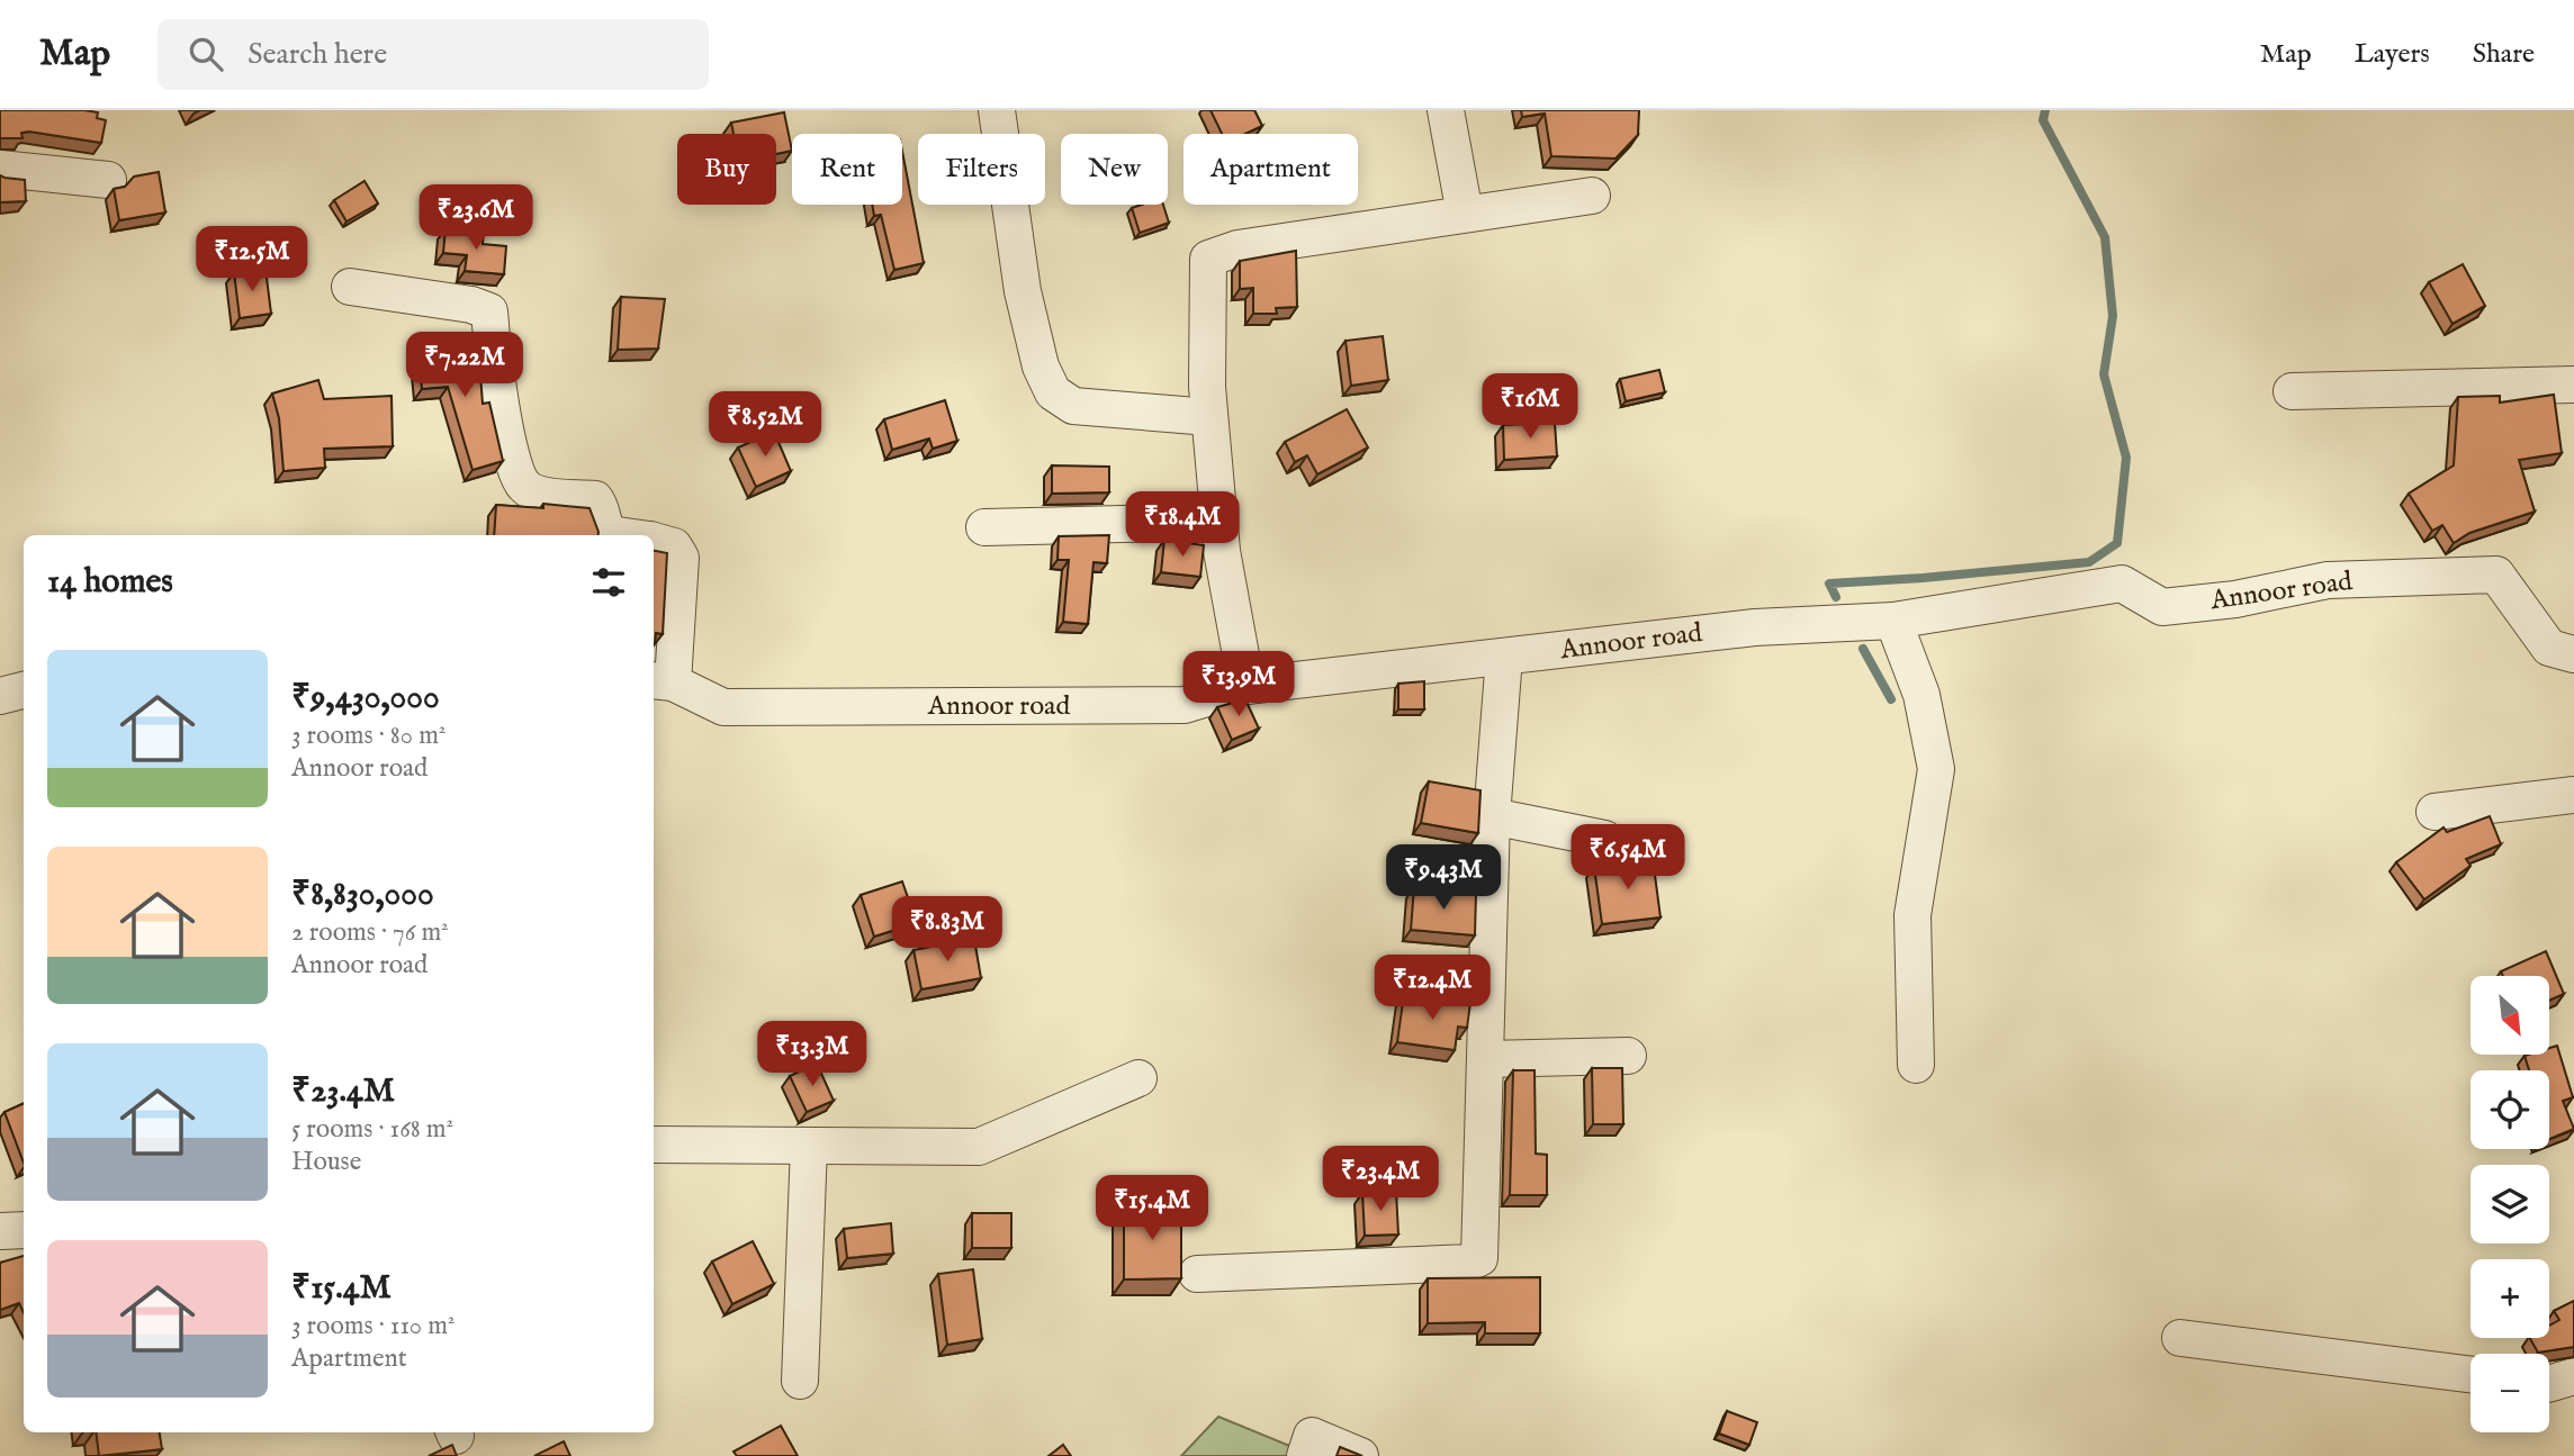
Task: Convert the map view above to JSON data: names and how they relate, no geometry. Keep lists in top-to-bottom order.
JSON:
{
  "streets": {
    "street": ["Annoor road"]
  },
  "north": "bottom right",
  "page": {
    "header": "Map",
    "search": "Search here",
    "nav": ["Map", "Layers", "Share"],
    "chip": [
      "Buy",
      "Rent",
      "Filters",
      "New",
      "Apartment"
    ],
    "price": [
      "₹23.6M",
      "₹12.5M",
      "₹7.22M",
      "₹16M",
      "₹8.52M",
      "₹18.4M",
      "₹13.9M",
      "₹6.54M",
      "₹9.43M",
      "₹8.83M",
      "₹12.4M",
      "₹13.3M",
      "₹23.4M",
      "₹15.4M"
    ],
    "heading": "14 homes",
    "list": [
      {
        "name": "₹9,430,000",
        "note": "3 rooms · 80 m² · Annoor road"
      },
      {
        "name": "₹8,830,000",
        "note": "2 rooms · 76 m² · Annoor road"
      },
      {
        "name": "₹23.4M",
        "note": "5 rooms · 168 m² · House"
      },
      {
        "name": "₹15.4M",
        "note": "3 rooms · 110 m² · Apartment"
      }
    ],
    "map_buttons": ["+", "−"]
  }
}
